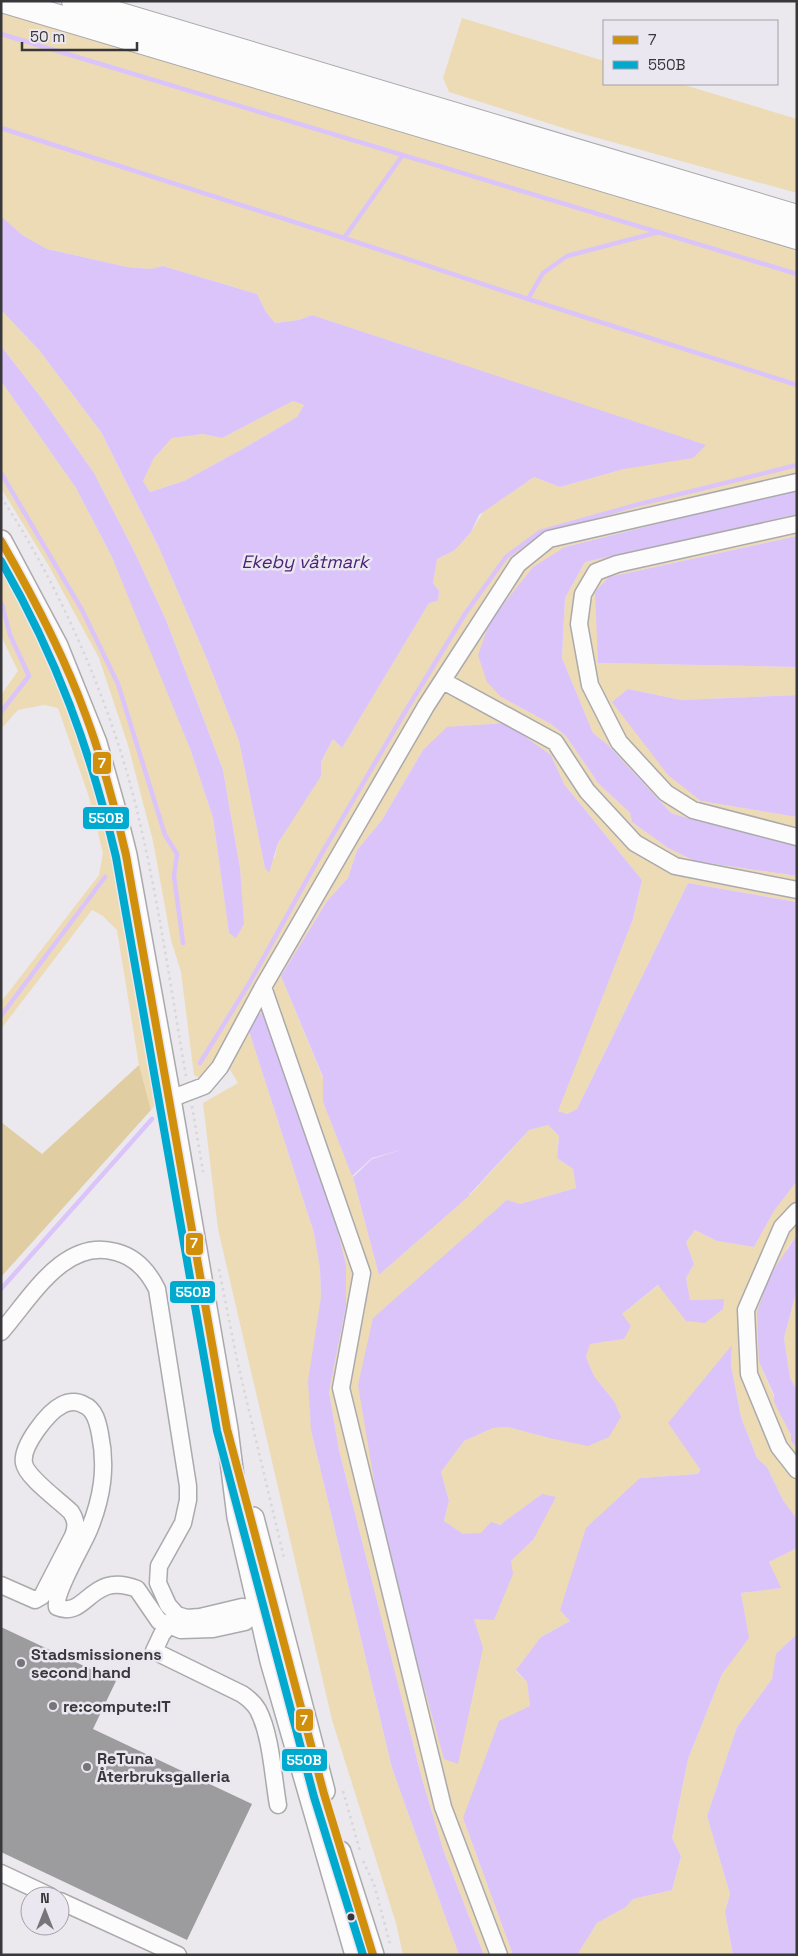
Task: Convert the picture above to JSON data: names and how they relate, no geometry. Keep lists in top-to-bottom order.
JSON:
{
  "water": ["Ekeby våtmark"],
  "places": ["Stadsmissionens second hand", "re:compute:IT", "ReTuna Återbruksgalleria"],
  "lines": ["transit line 7", "transit line 550B"],
  "legend": ["7", "550B"],
  "scale_bar": "50 m",
  "north": "top"
}
